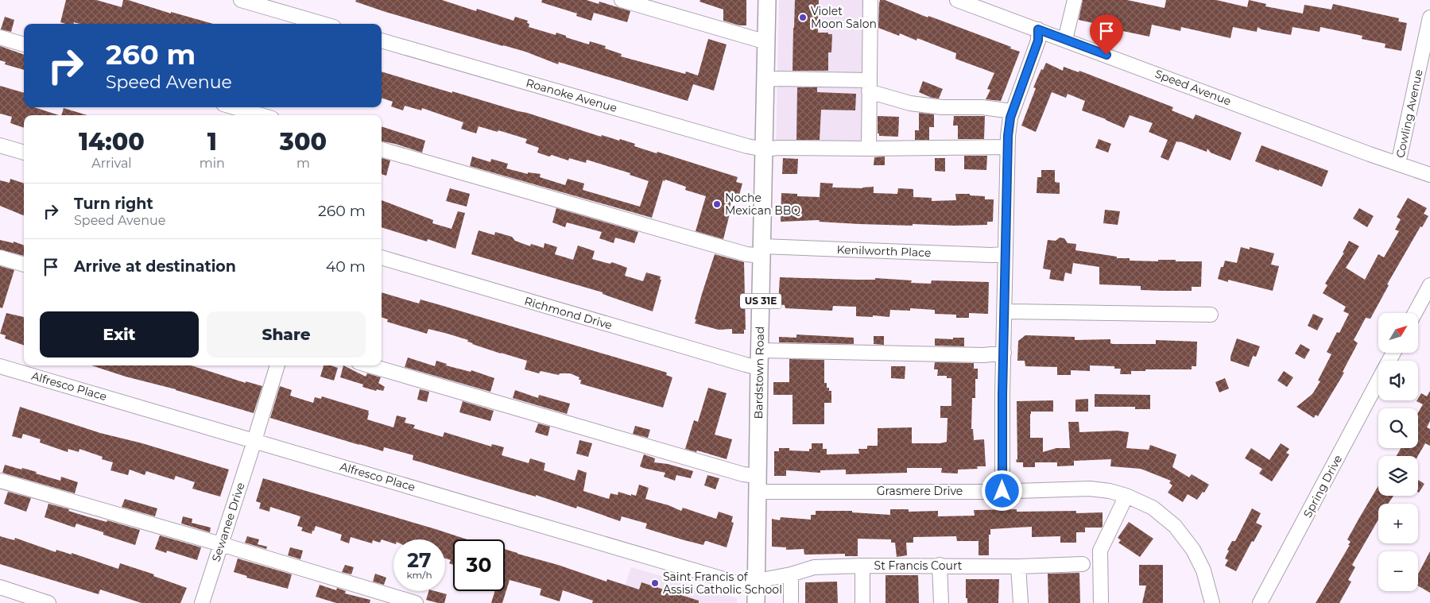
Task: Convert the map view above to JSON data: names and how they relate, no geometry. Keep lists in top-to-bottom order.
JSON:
{
  "streets": {
    "main road": ["US 31E", "Bardstown Road"],
    "street": [
      "Speed Avenue",
      "Roanoke Avenue",
      "Cowling Avenue",
      "Kenilworth Place",
      "Richmond Drive",
      "Alfresco Place",
      "Spring Drive",
      "Grasmere Drive",
      "Sewanee Drive",
      "St Francis Court"
    ]
  },
  "crossings": [
    ["Speed Avenue", "Cowling Avenue"],
    ["Roanoke Avenue", "Bardstown Road"],
    ["Kenilworth Place", "Bardstown Road"],
    ["Richmond Drive", "Bardstown Road"],
    ["Bardstown Road", "Alfresco Place"],
    ["Bardstown Road", "Grasmere Drive"],
    ["Bardstown Road", "St Francis Court"],
    ["Alfresco Place", "Sewanee Drive"],
    ["Alfresco Place", "St Francis Court"]
  ],
  "places": ["Violet Moon Salon", "Noche Mexican BBQ", "Saint Francis of Assisi Catholic School"],
  "north": "top right",
  "page": {
    "turn": ["260 m", "Speed Avenue"],
    "eta": [
      "14:00",
      "Arrival",
      "1",
      "min",
      "300",
      "m"
    ],
    "list": [
      {
        "name": "Turn right",
        "note": "Speed Avenue",
        "value": "260 m"
      },
      {
        "name": "Arrive at destination",
        "value": "40 m"
      }
    ],
    "buttons": ["Exit", "Share"],
    "map_buttons": ["+", "−"],
    "speed": "27 km/h",
    "limit": "30"
  }
}
